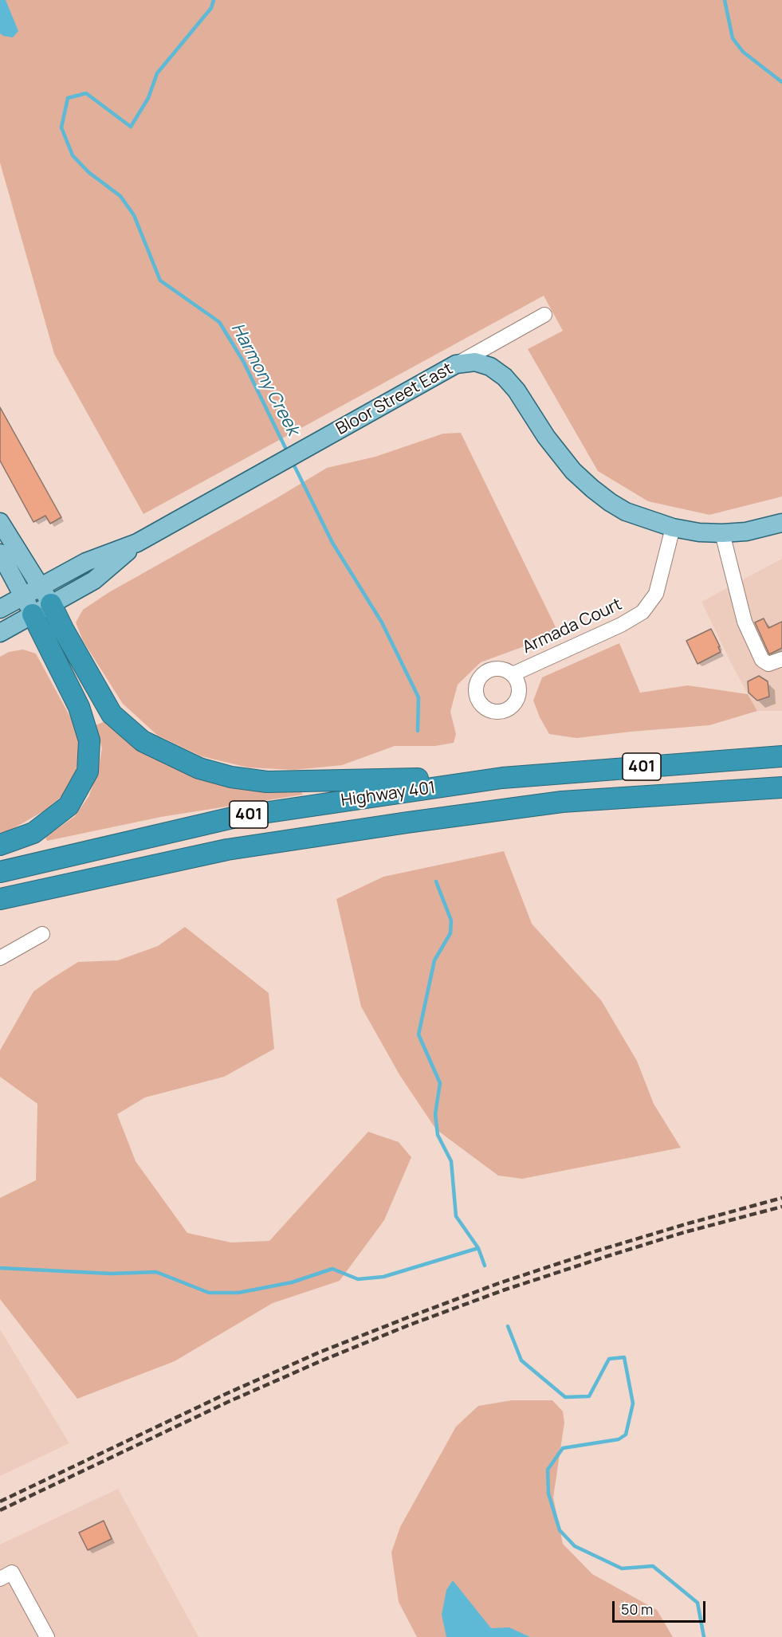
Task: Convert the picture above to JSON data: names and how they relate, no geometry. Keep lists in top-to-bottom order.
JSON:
{
  "streets": {
    "highway": ["401", "Highway 401"],
    "main road": ["Bloor Street East"],
    "street": ["Armada Court"]
  },
  "crossings": [
    ["Bloor Street East", "Armada Court"]
  ],
  "water": ["Harmony Creek"],
  "scale_bar": "50 m"
}
